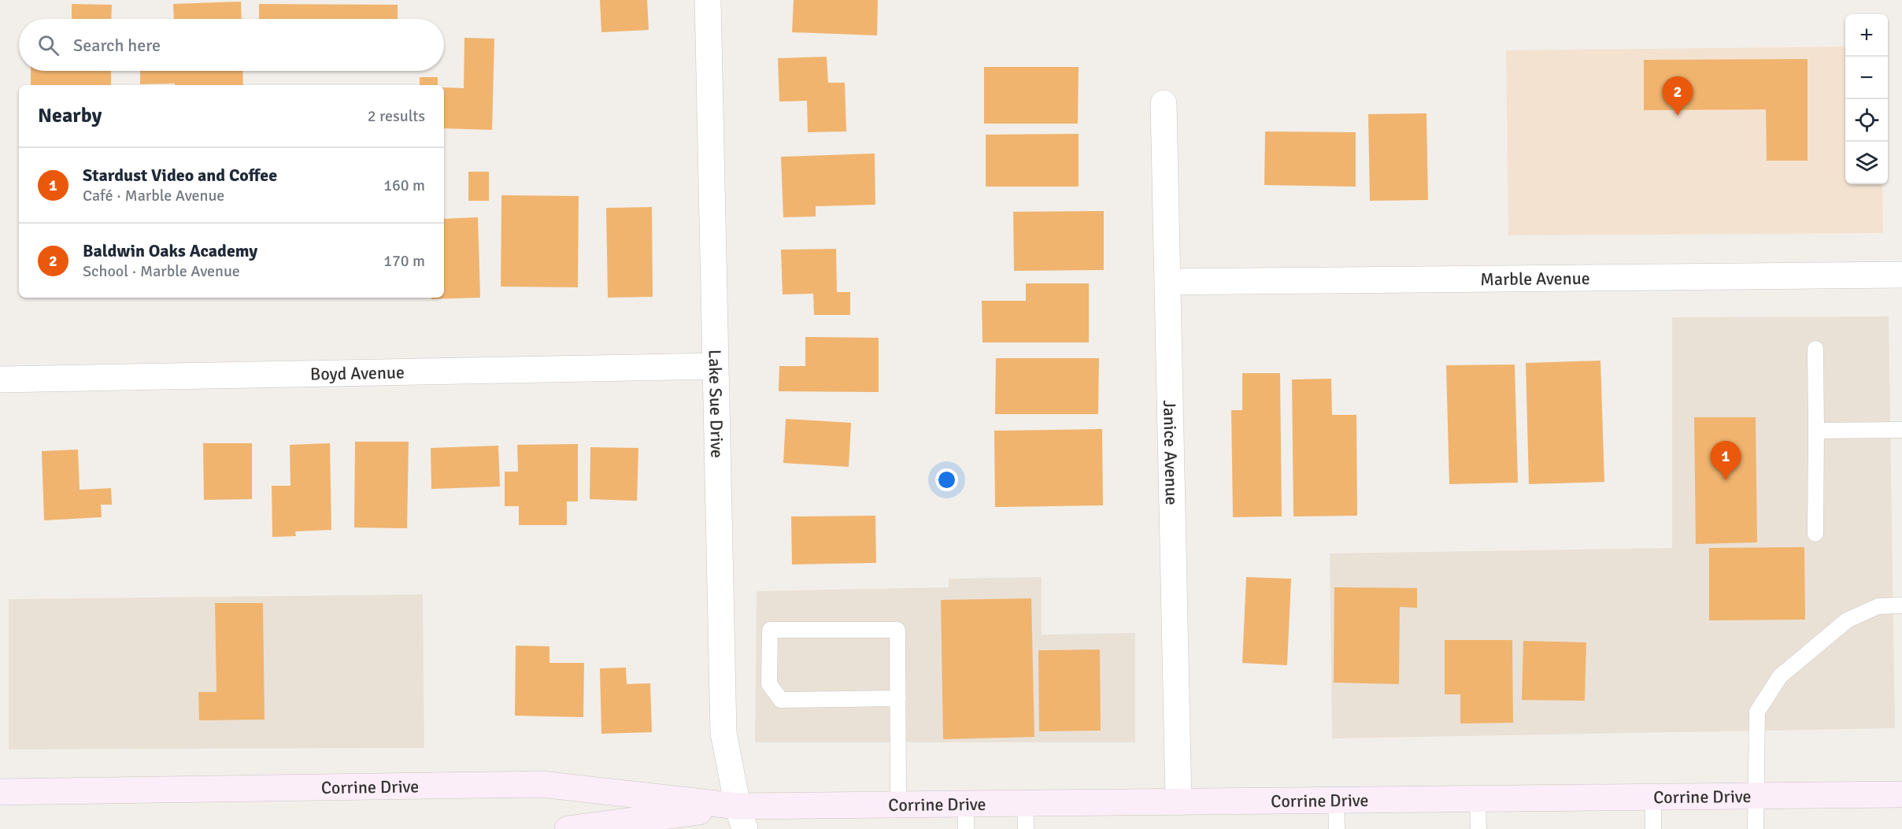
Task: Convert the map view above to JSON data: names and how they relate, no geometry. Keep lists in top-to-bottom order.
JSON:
{
  "streets": {
    "street": [
      "Marble Avenue",
      "Boyd Avenue",
      "Lake Sue Drive",
      "Janice Avenue",
      "Corrine Drive"
    ]
  },
  "crossings": [
    ["Marble Avenue", "Janice Avenue"],
    ["Boyd Avenue", "Lake Sue Drive"],
    ["Lake Sue Drive", "Corrine Drive"],
    ["Janice Avenue", "Corrine Drive"]
  ],
  "page": {
    "map_buttons": ["+", "−"],
    "search": "Search here",
    "pins": ["2", "1"],
    "heading": ["Nearby", "2 results"],
    "list": [
      {
        "mark": "1",
        "name": "Stardust Video and Coffee",
        "note": "Café · Marble Avenue",
        "value": "160 m"
      },
      {
        "mark": "2",
        "name": "Baldwin Oaks Academy",
        "note": "School · Marble Avenue",
        "value": "170 m"
      }
    ]
  }
}
